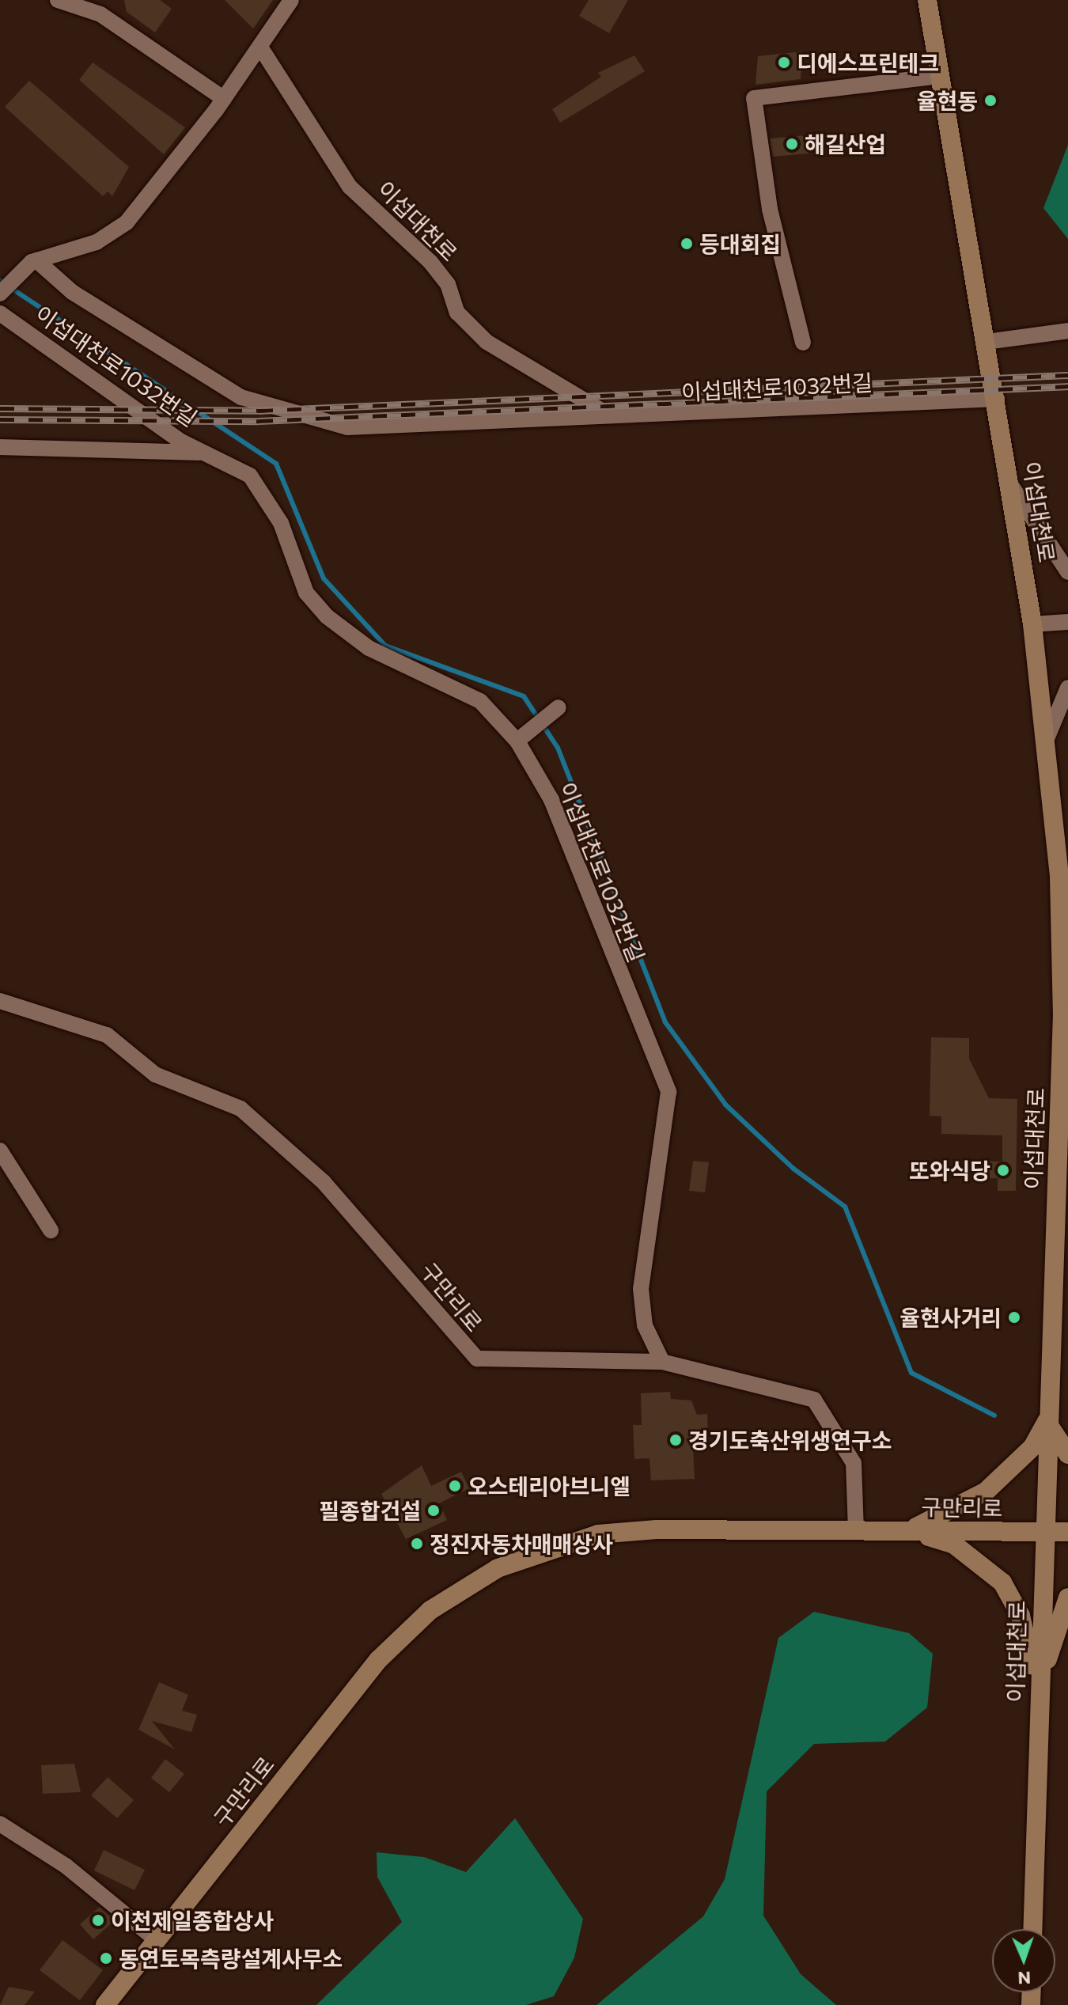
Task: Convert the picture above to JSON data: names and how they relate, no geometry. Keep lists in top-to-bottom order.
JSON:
{
  "streets": {
    "street": ["이섭대천로", "이섭대천로1032번길", "구만리로"]
  },
  "crossings": [
    ["이섭대천로", "이섭대천로1032번길"],
    ["이섭대천로", "구만리로"],
    ["이섭대천로1032번길", "구만리로"]
  ],
  "places": [
    "디에스프린테크",
    "율현동",
    "해길산업",
    "등대회집",
    "또와식당",
    "율현사거리",
    "경기도축산위생연구소",
    "오스테리아브니엘",
    "필종합건설",
    "정진자동차매매상사",
    "이천제일종합상사",
    "동연토목측량설계사무소"
  ],
  "north": "bottom"
}
